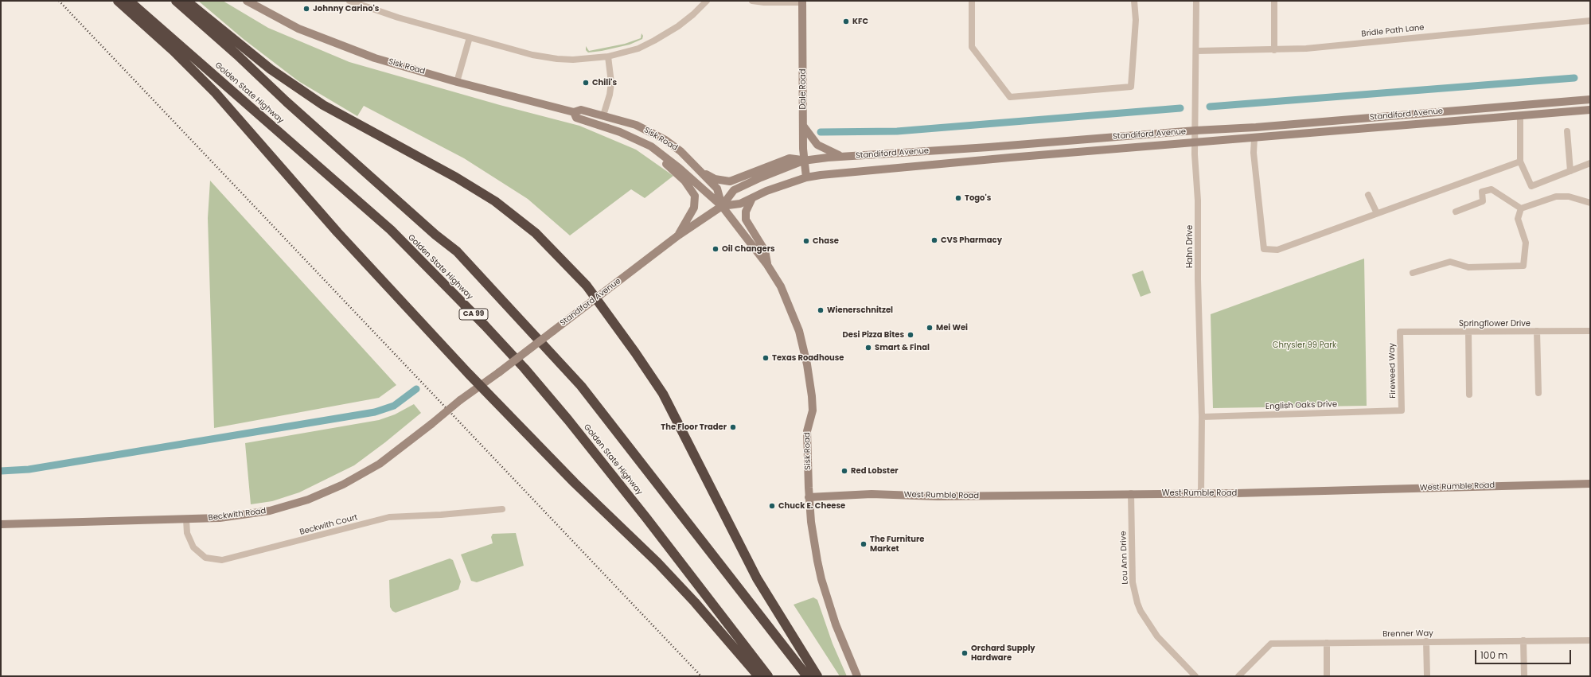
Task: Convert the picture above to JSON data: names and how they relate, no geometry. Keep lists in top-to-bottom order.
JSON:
{
  "streets": {
    "highway": ["Golden State Highway", "CA 99"],
    "main road": [
      "Sisk Road",
      "Dale Road",
      "Standiford Avenue",
      "West Rumble Road",
      "Beckwith Road"
    ],
    "street": [
      "Bridle Path Lane",
      "Hahn Drive",
      "Springflower Drive",
      "Fireweed Way",
      "English Oaks Drive",
      "Beckwith Court",
      "Lou Ann Drive",
      "Brenner Way"
    ]
  },
  "crossings": [
    ["Bridle Path Lane", "Hahn Drive"],
    ["Sisk Road", "Standiford Avenue"],
    ["Sisk Road", "West Rumble Road"],
    ["Dale Road", "Standiford Avenue"],
    ["Standiford Avenue", "Hahn Drive"],
    ["Standiford Avenue", "Beckwith Road"],
    ["Hahn Drive", "English Oaks Drive"],
    ["Hahn Drive", "West Rumble Road"],
    ["Springflower Drive", "Fireweed Way"],
    ["Fireweed Way", "English Oaks Drive"],
    ["West Rumble Road", "Lou Ann Drive"],
    ["Beckwith Road", "Beckwith Court"]
  ],
  "parks": ["Chrysler 99 Park"],
  "places": [
    "Johnny Carino's",
    "KFC",
    "Chili's",
    "Togo's",
    "CVS Pharmacy",
    "Chase",
    "Oil Changers",
    "Wienerschnitzel",
    "Mei Wei",
    "Desi Pizza Bites",
    "Smart & Final",
    "Texas Roadhouse",
    "The Floor Trader",
    "Red Lobster",
    "Chuck E. Cheese",
    "The Furniture Market",
    "Orchard Supply Hardware"
  ],
  "scale_bar": "100 m"
}
